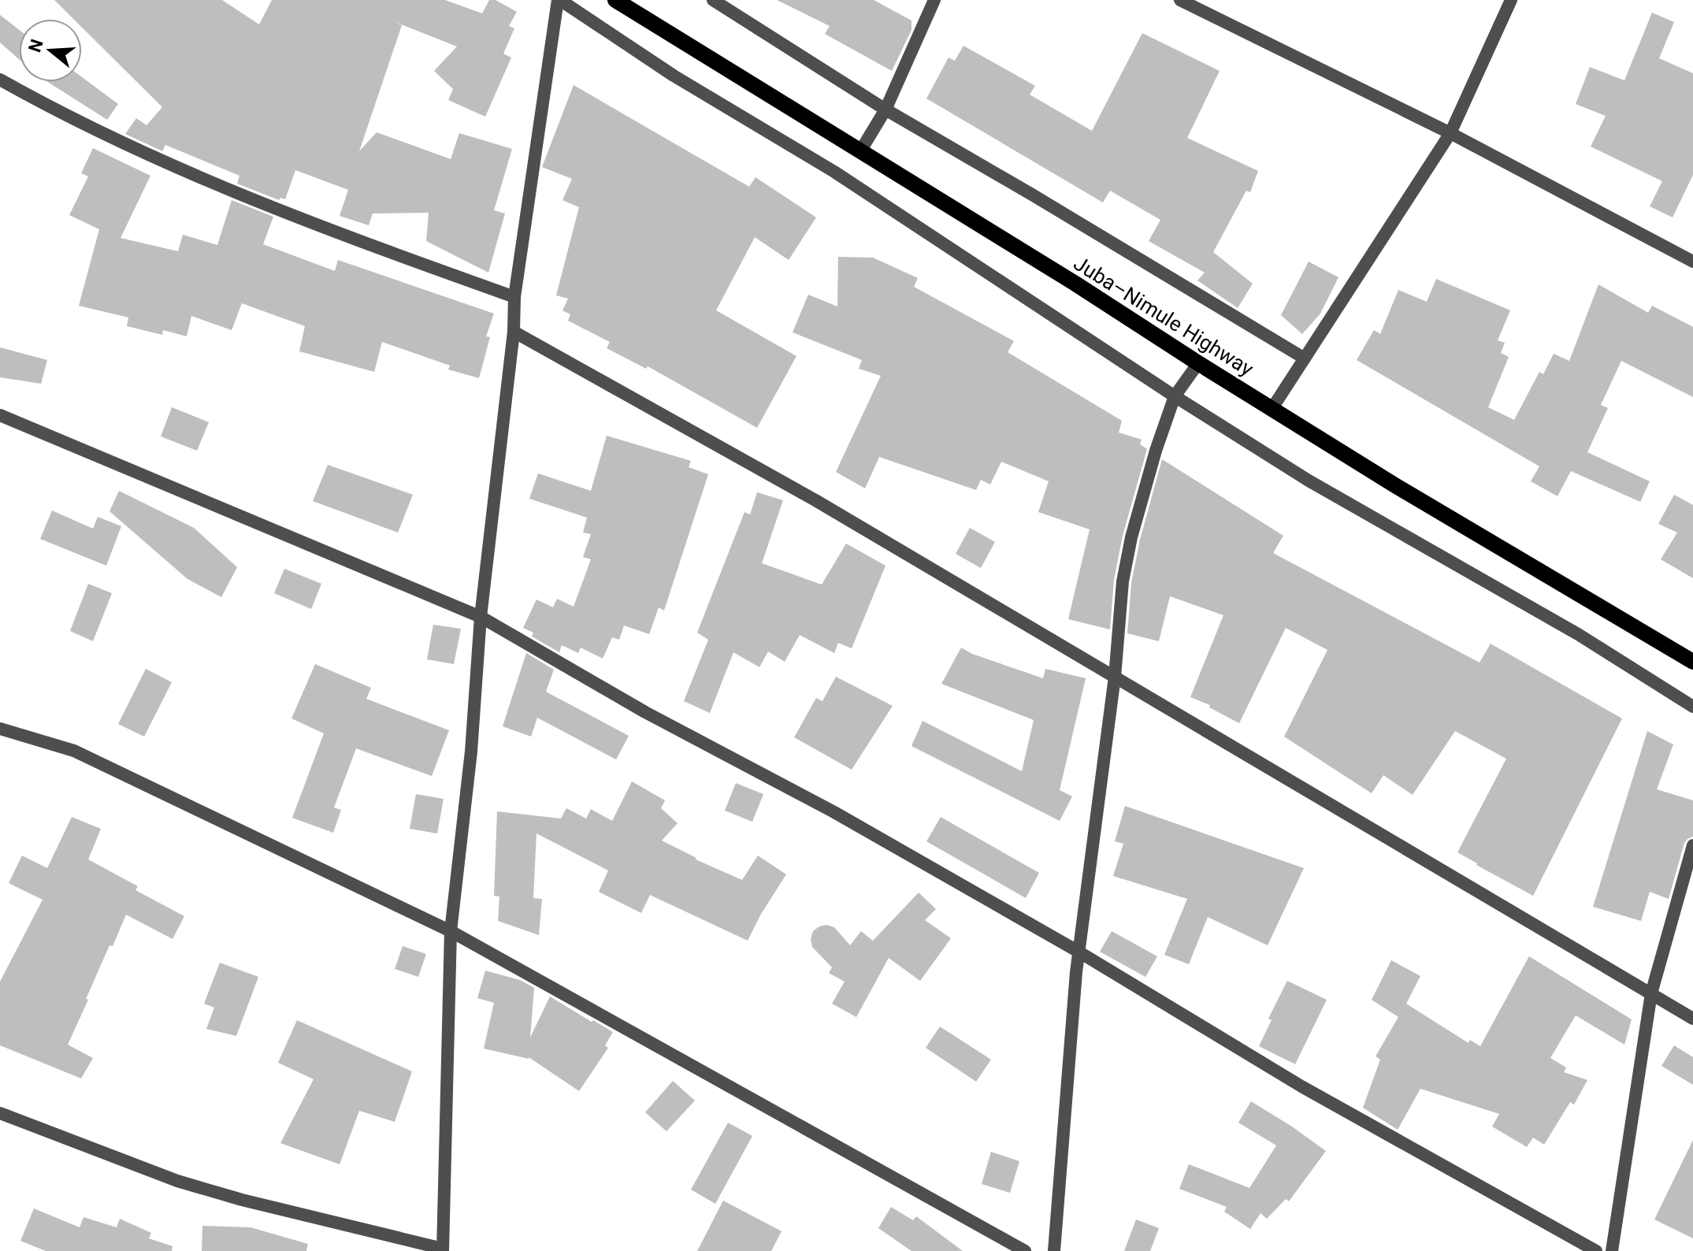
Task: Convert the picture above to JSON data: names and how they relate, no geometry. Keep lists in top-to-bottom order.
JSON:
{
  "streets": {
    "main road": ["Juba–Nimule Highway"]
  },
  "north": "left"
}
